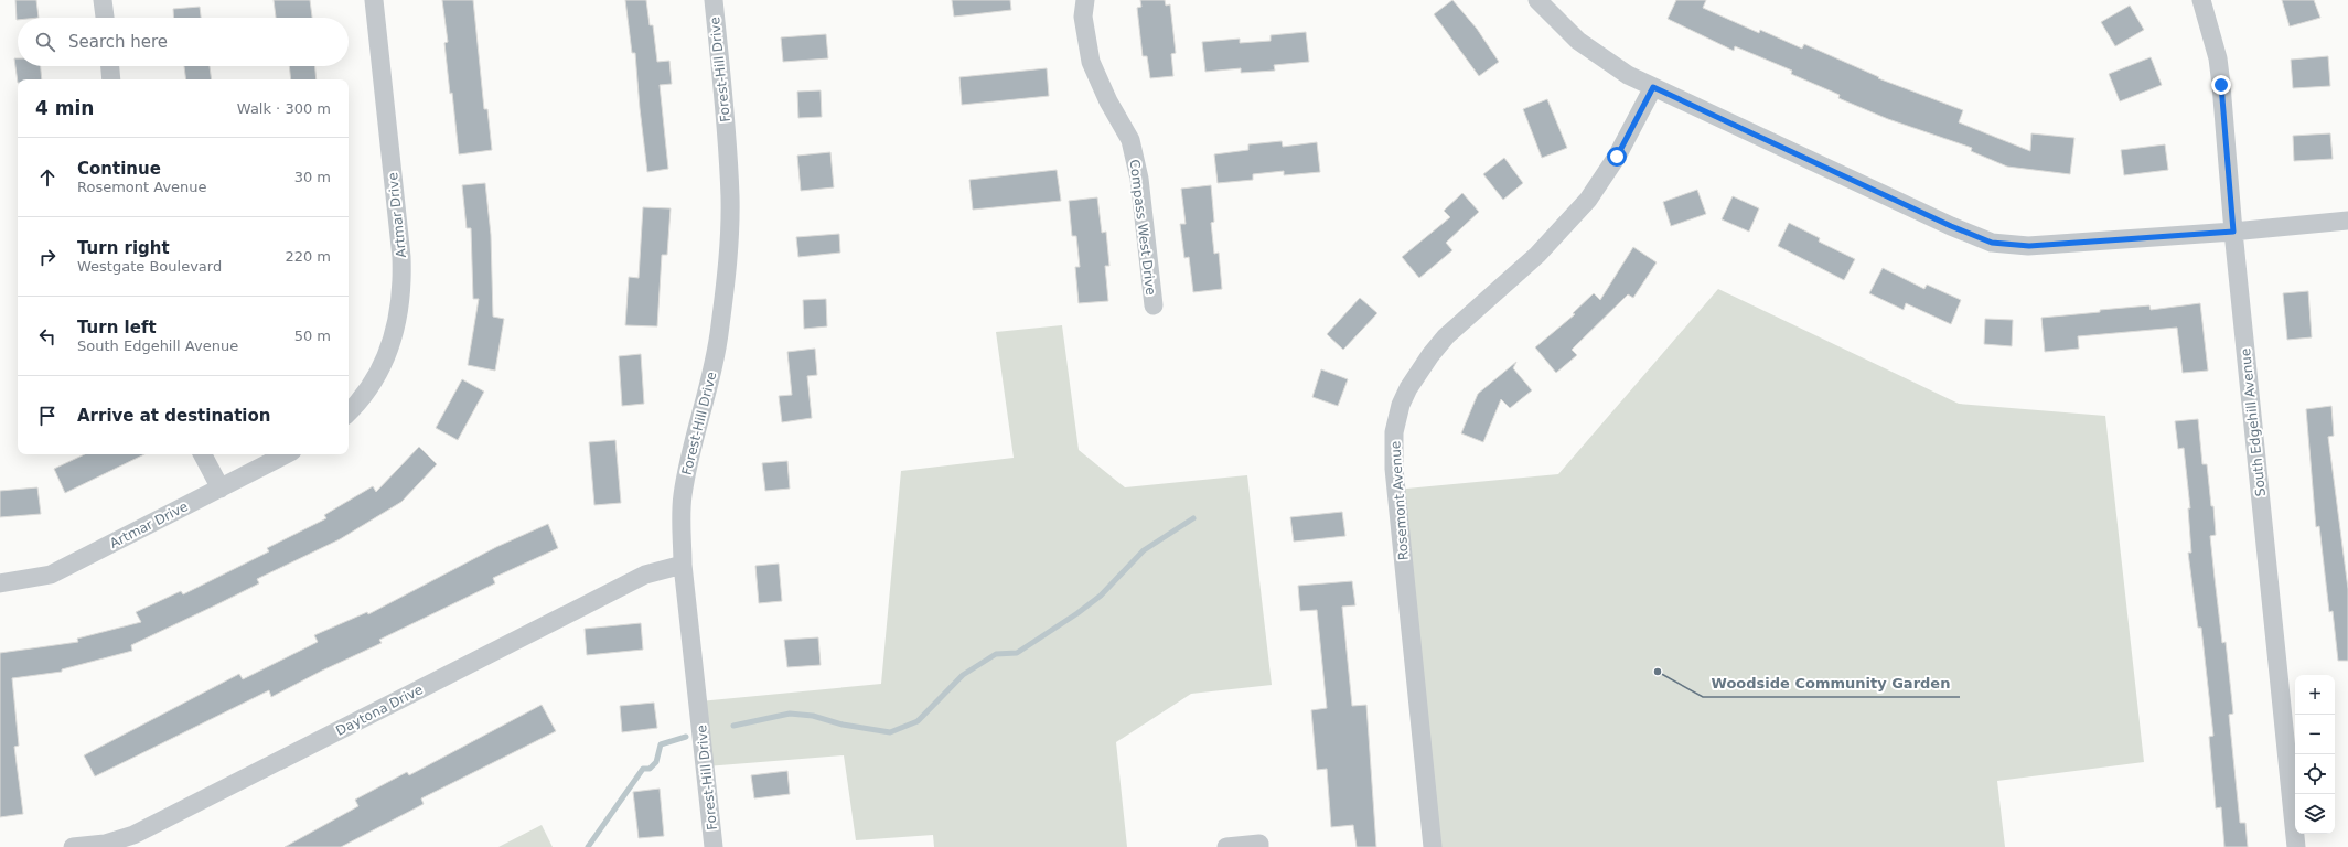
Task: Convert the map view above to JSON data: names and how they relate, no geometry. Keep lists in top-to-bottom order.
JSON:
{
  "streets": {
    "street": [
      "Forest-Hill Drive",
      "Artmar Drive",
      "Compass West Drive",
      "South Edgehill Avenue",
      "Rosemont Avenue",
      "Daytona Drive"
    ]
  },
  "crossings": [
    ["Forest-Hill Drive", "Daytona Drive"]
  ],
  "places": ["Woodside Community Garden"],
  "page": {
    "search": "Search here",
    "heading": ["4 min", "Walk · 300 m"],
    "list": [
      ["Continue", "Rosemont Avenue", "30 m"],
      ["Turn right", "Westgate Boulevard", "220 m"],
      ["Turn left", "South Edgehill Avenue", "50 m"],
      "Arrive at destination"
    ],
    "map_buttons": ["+", "−"]
  }
}
